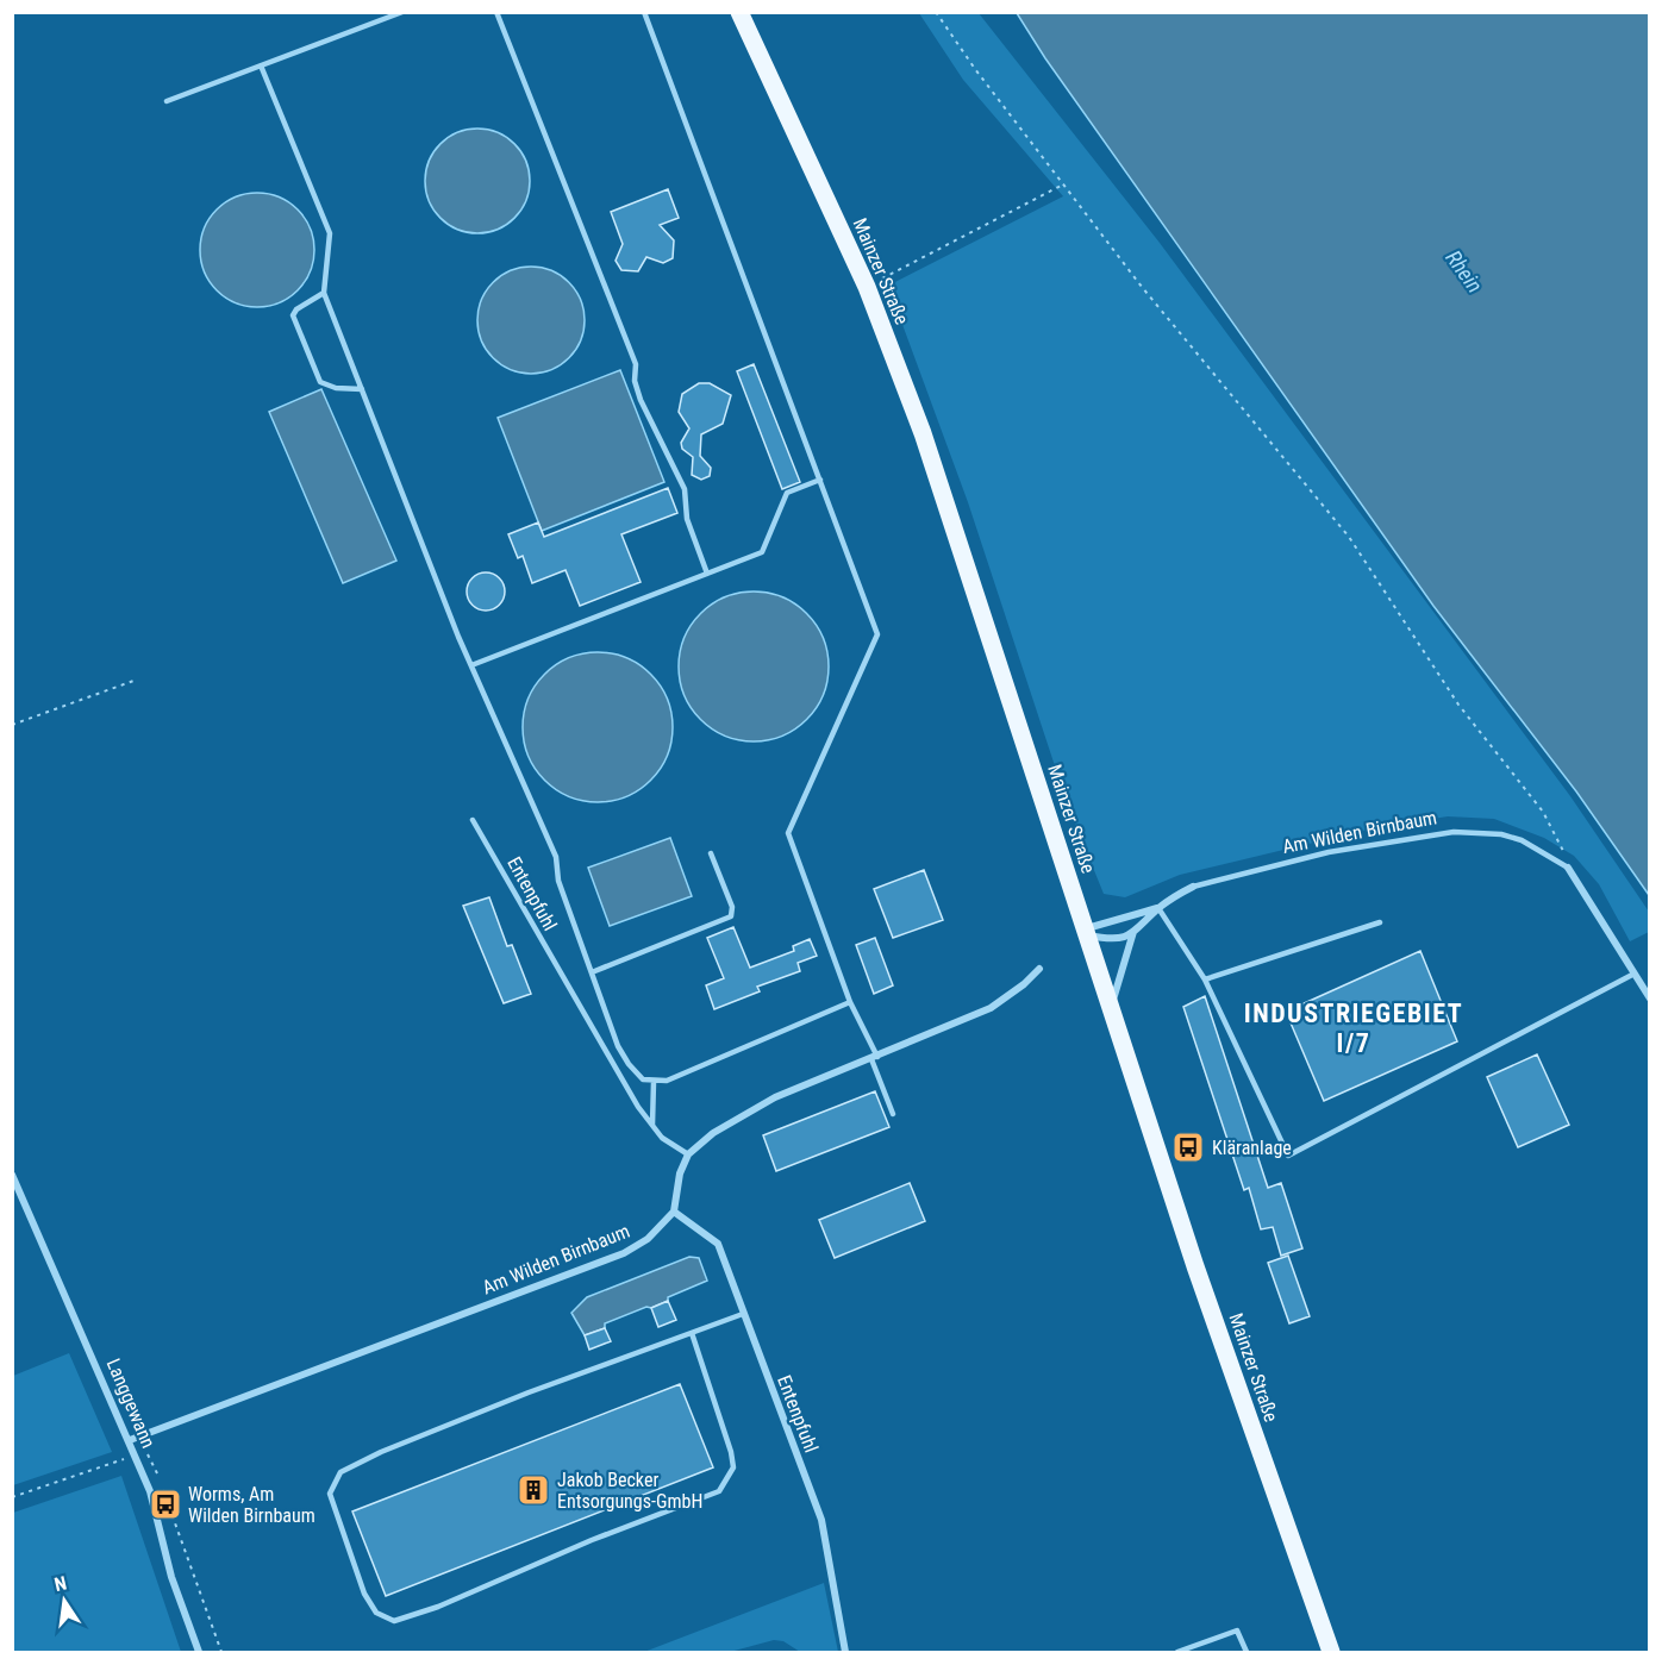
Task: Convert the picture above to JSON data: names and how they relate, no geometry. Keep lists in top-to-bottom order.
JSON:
{
  "streets": {
    "main road": ["Mainzer Straße"],
    "street": ["Am Wilden Birnbaum", "Entenpfuhl", "Langgewann"]
  },
  "crossings": [
    ["Mainzer Straße", "Am Wilden Birnbaum"],
    ["Am Wilden Birnbaum", "Entenpfuhl"],
    ["Am Wilden Birnbaum", "Langgewann"]
  ],
  "districts": ["INDUSTRIEGEBIET I/7"],
  "water": ["Rhein"],
  "places": {
    "bus stop": ["Kläranlage", "Worms, Am Wilden Birnbaum"],
    "building": ["Jakob Becker Entsorgungs-GmbH"]
  },
  "north": "top"
}
